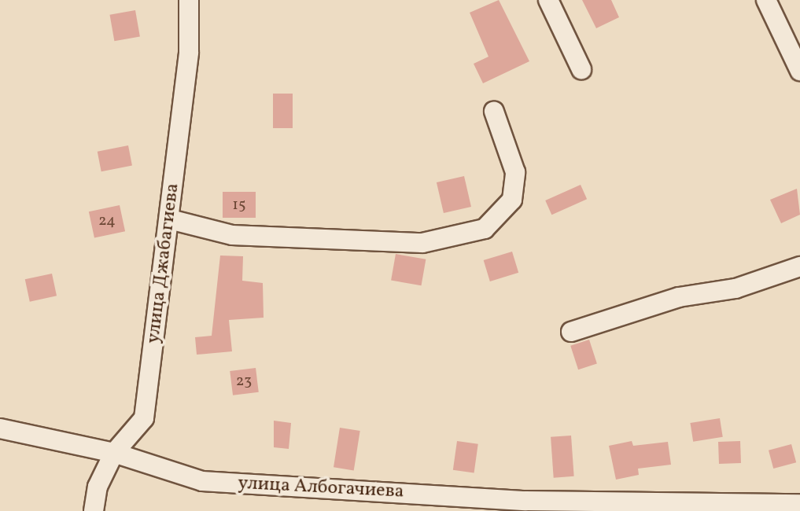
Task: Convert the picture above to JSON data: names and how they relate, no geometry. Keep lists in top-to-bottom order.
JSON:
{
  "streets": {
    "street": ["улица Джабагиева", "улица Албогачиева"]
  },
  "crossings": [
    ["улица Джабагиева", "улица Албогачиева"]
  ],
  "house_numbers": ["15", "24", "23"]
}
